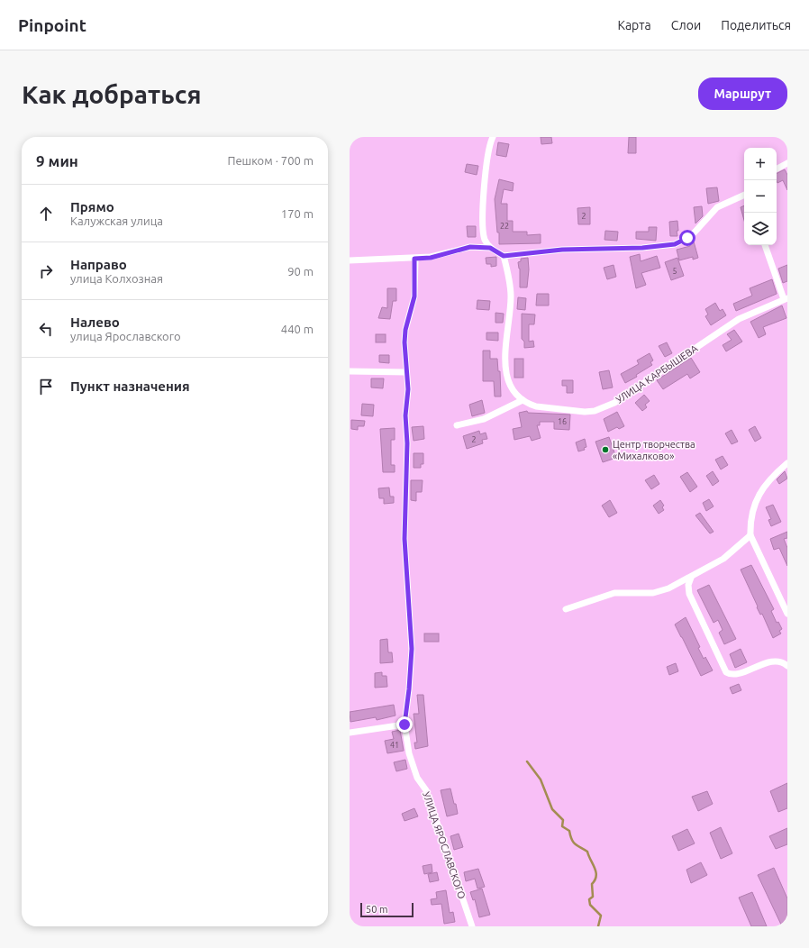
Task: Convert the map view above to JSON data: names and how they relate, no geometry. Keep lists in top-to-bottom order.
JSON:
{
  "streets": {
    "street": ["УЛИЦА КАРБЫШЕВА", "УЛИЦА ЯРОСЛАВСКОГО"]
  },
  "places": ["Центр творчества «Михалково»"],
  "house_numbers": [
    "2",
    "22",
    "5",
    "16",
    "2",
    "41"
  ],
  "scale_bar": "50 m",
  "page": {
    "header": "Pinpoint",
    "nav": ["Карта", "Слои", "Поделиться"],
    "buttons": "Маршрут",
    "title": "Как добраться",
    "heading": ["9 мин", "Пешком · 700 m"],
    "map_buttons": ["+", "−"],
    "list": [
      ["Прямо", "Калужская улица", "170 m"],
      ["Направо", "улица Колхозная", "90 m"],
      ["Налево", "улица Ярославского", "440 m"],
      "Пункт назначения"
    ],
    "scale": "50 m"
  }
}
